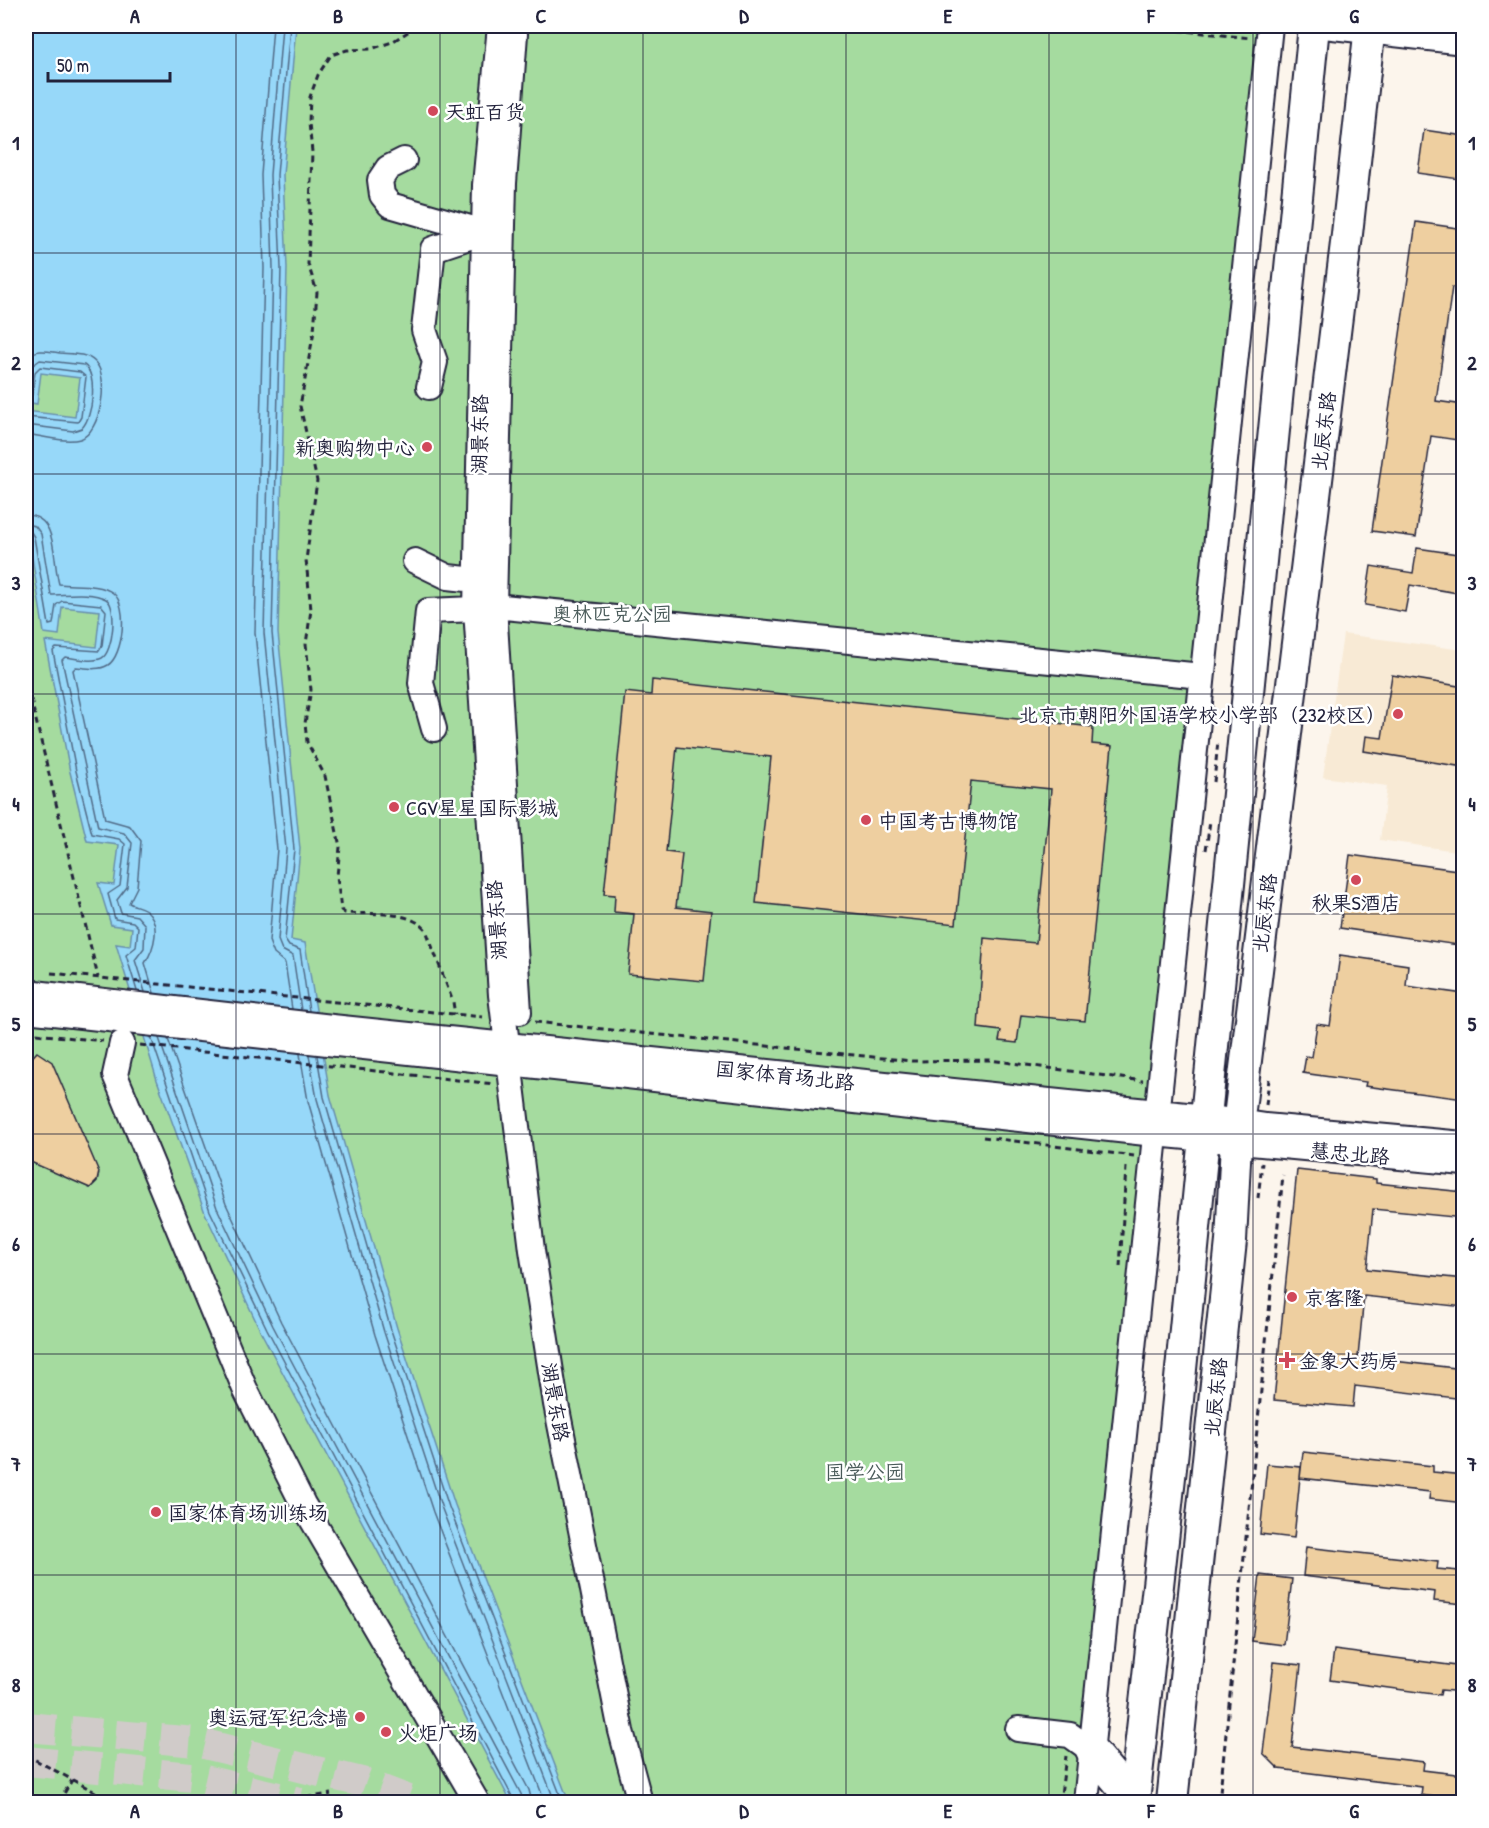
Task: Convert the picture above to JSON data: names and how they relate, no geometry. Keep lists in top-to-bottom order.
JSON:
{
  "streets": {
    "main road": ["北辰东路"],
    "street": ["湖景东路", "国家体育场北路", "慧忠北路"]
  },
  "crossings": [
    ["北辰东路", "国家体育场北路"],
    ["北辰东路", "慧忠北路"],
    ["湖景东路", "国家体育场北路"],
    ["国家体育场北路", "慧忠北路"]
  ],
  "parks": ["奥林匹克公园", "国学公园"],
  "places": {
    "other": [
      "天虹百货",
      "新奥购物中心",
      "北京市朝阳外国语学校小学部（232校区）",
      "CGV星星国际影城",
      "中国考古博物馆",
      "秋果S酒店",
      "京客隆",
      "国家体育场训练场",
      "奥运冠军纪念墙",
      "火炬广场"
    ],
    "health": ["金象大药房"]
  },
  "scale_bar": "50 m",
  "grid": {
    "columns": [
      "A",
      "B",
      "C",
      "D",
      "E",
      "F",
      "G"
    ],
    "rows": [
      "1",
      "2",
      "3",
      "4",
      "5",
      "6",
      "7",
      "8"
    ]
  }
}
